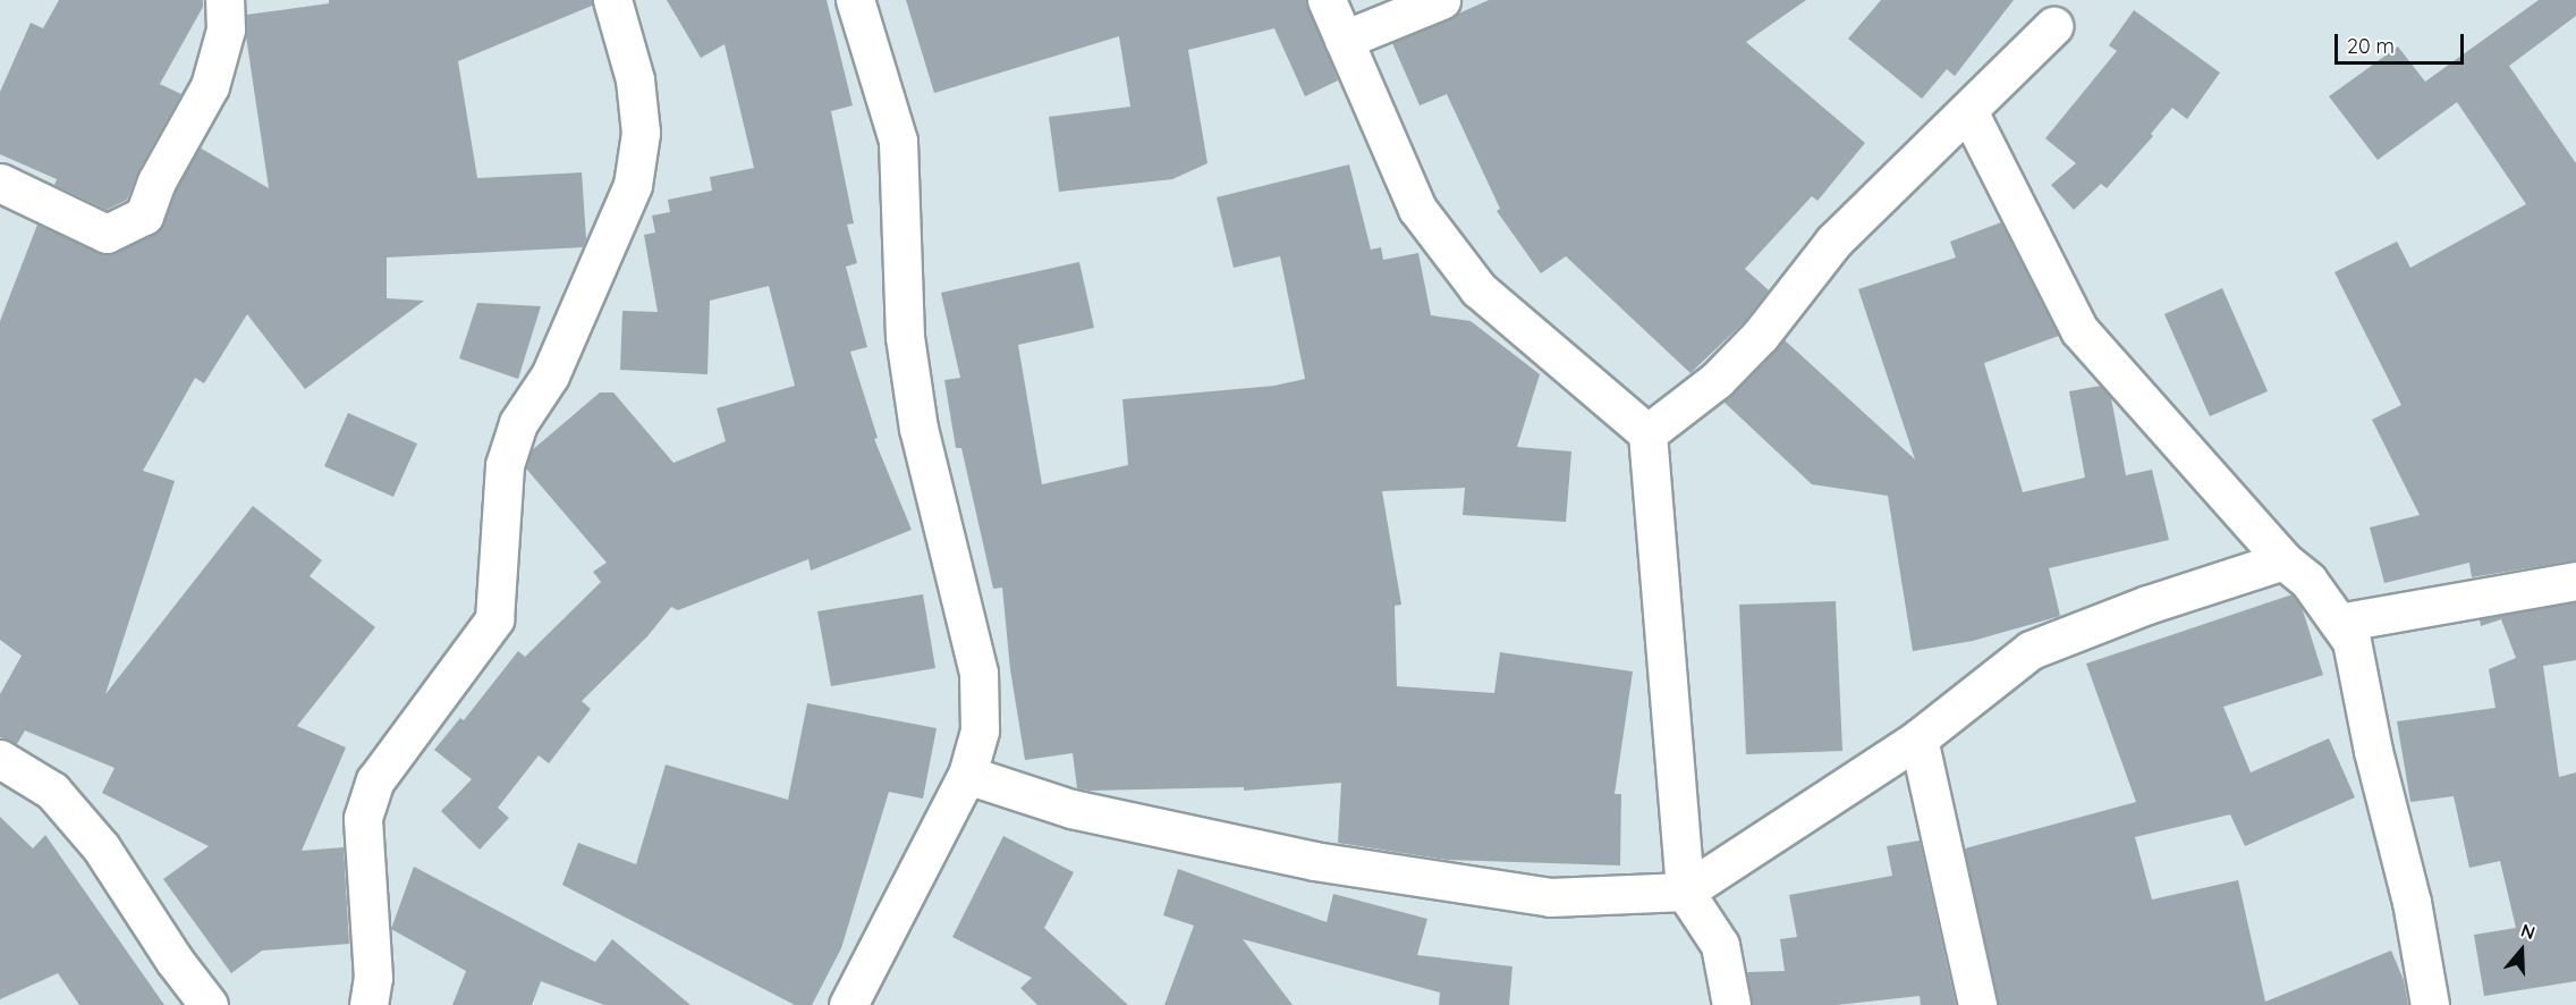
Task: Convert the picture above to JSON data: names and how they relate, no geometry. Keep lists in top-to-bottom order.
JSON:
{
  "scale_bar": "20 m",
  "north": "top"
}
